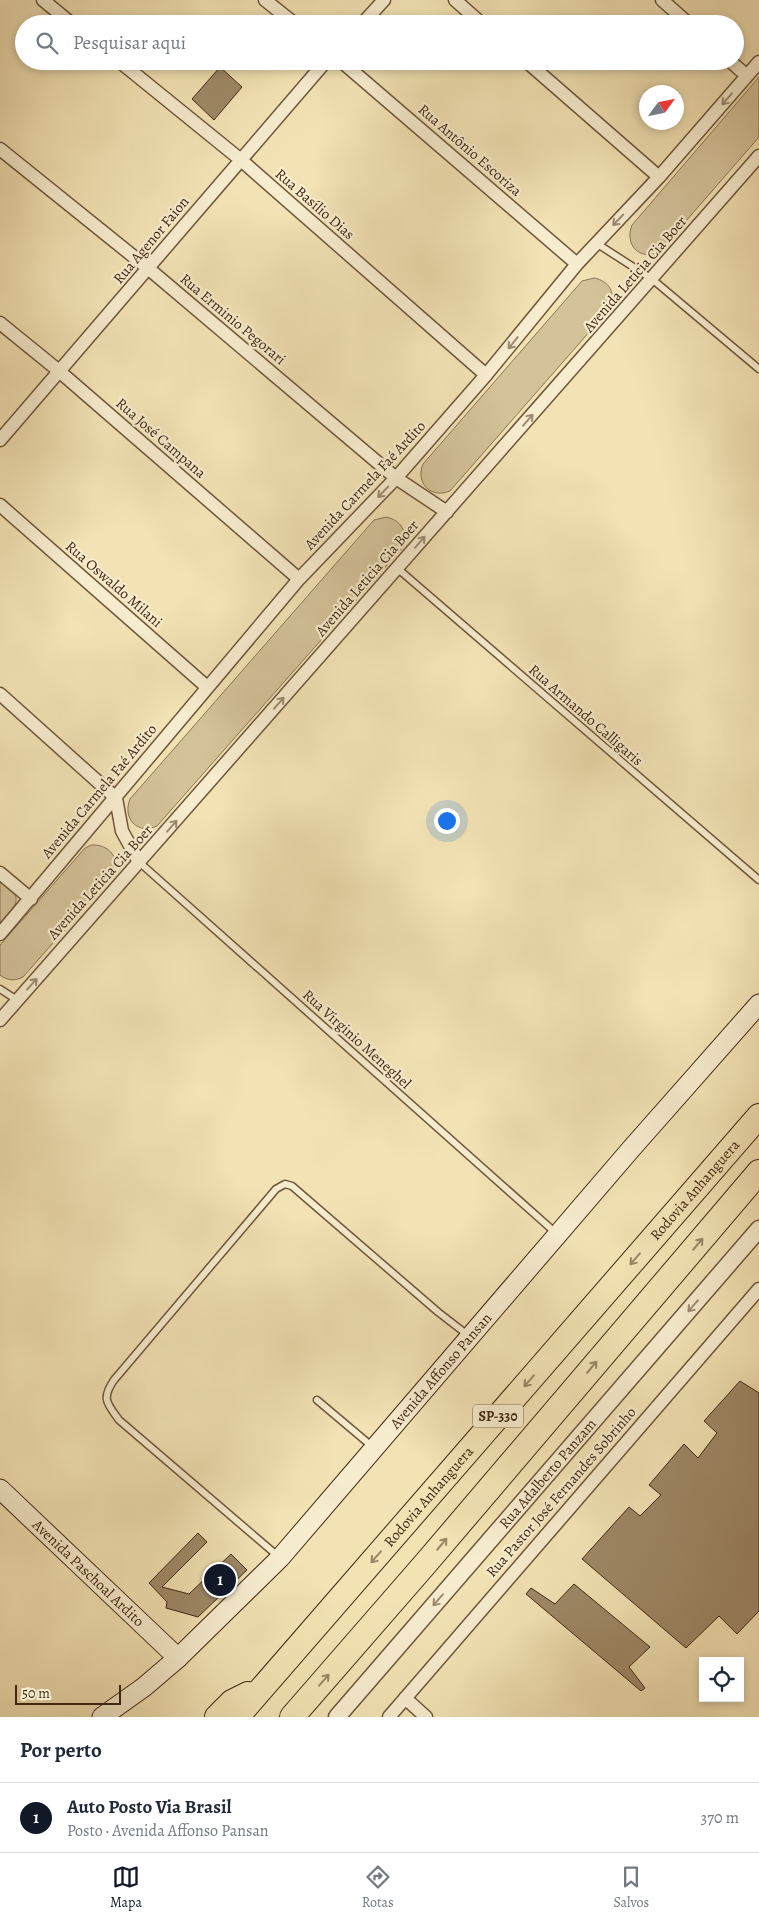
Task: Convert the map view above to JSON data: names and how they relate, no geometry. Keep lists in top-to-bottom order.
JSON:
{
  "streets": {
    "highway": ["Rodovia Anhanguera", "SP-330"],
    "main road": ["Avenida Affonso Pansan", "Avenida Paschoal Ardito"],
    "street": [
      "Rua Antônio Escoriza",
      "Rua Basílio Dias",
      "Rua Agenor Faion",
      "Avenida Leticia Cia Boer",
      "Rua Erminio Pegorari",
      "Rua José Campana",
      "Avenida Carmela Faé Ardito",
      "Rua Oswaldo Milani",
      "Rua Adalberto Panzam",
      "Rua Pastor José Fernandes Sobrinho"
    ],
    "lane": ["Rua Armando Calligaris", "Rua Virginio Meneghel"]
  },
  "crossings": [
    ["Rua Antônio Escoriza", "Avenida Carmela Faé Ardito"],
    ["Rua Basílio Dias", "Rua Agenor Faion"],
    ["Rua Basílio Dias", "Avenida Carmela Faé Ardito"],
    ["Rua Agenor Faion", "Rua Erminio Pegorari"],
    ["Rua Agenor Faion", "Rua José Campana"],
    ["Avenida Leticia Cia Boer", "Rua Erminio Pegorari"],
    ["Avenida Leticia Cia Boer", "Rua Armando Calligaris"],
    ["Avenida Leticia Cia Boer", "Rua Virginio Meneghel"],
    ["Rua Erminio Pegorari", "Avenida Carmela Faé Ardito"],
    ["Rua José Campana", "Avenida Carmela Faé Ardito"],
    ["Avenida Carmela Faé Ardito", "Rua Oswaldo Milani"],
    ["Rua Virginio Meneghel", "Avenida Affonso Pansan"],
    ["Avenida Affonso Pansan", "Avenida Paschoal Ardito"]
  ],
  "one_way": ["Avenida Leticia Cia Boer", "Avenida Carmela Faé Ardito", "Rua Adalberto Panzam"],
  "scale_bar": "50 m",
  "north": "top right",
  "page": {
    "search": "Pesquisar aqui",
    "pins": "1",
    "scale": "50 m",
    "heading": "Por perto",
    "list": [
      {
        "mark": "1",
        "name": "Auto Posto Via Brasil",
        "note": "Posto · Avenida Affonso Pansan",
        "value": "370 m"
      }
    ],
    "nav": ["Mapa", "Rotas", "Salvos"]
  }
}
